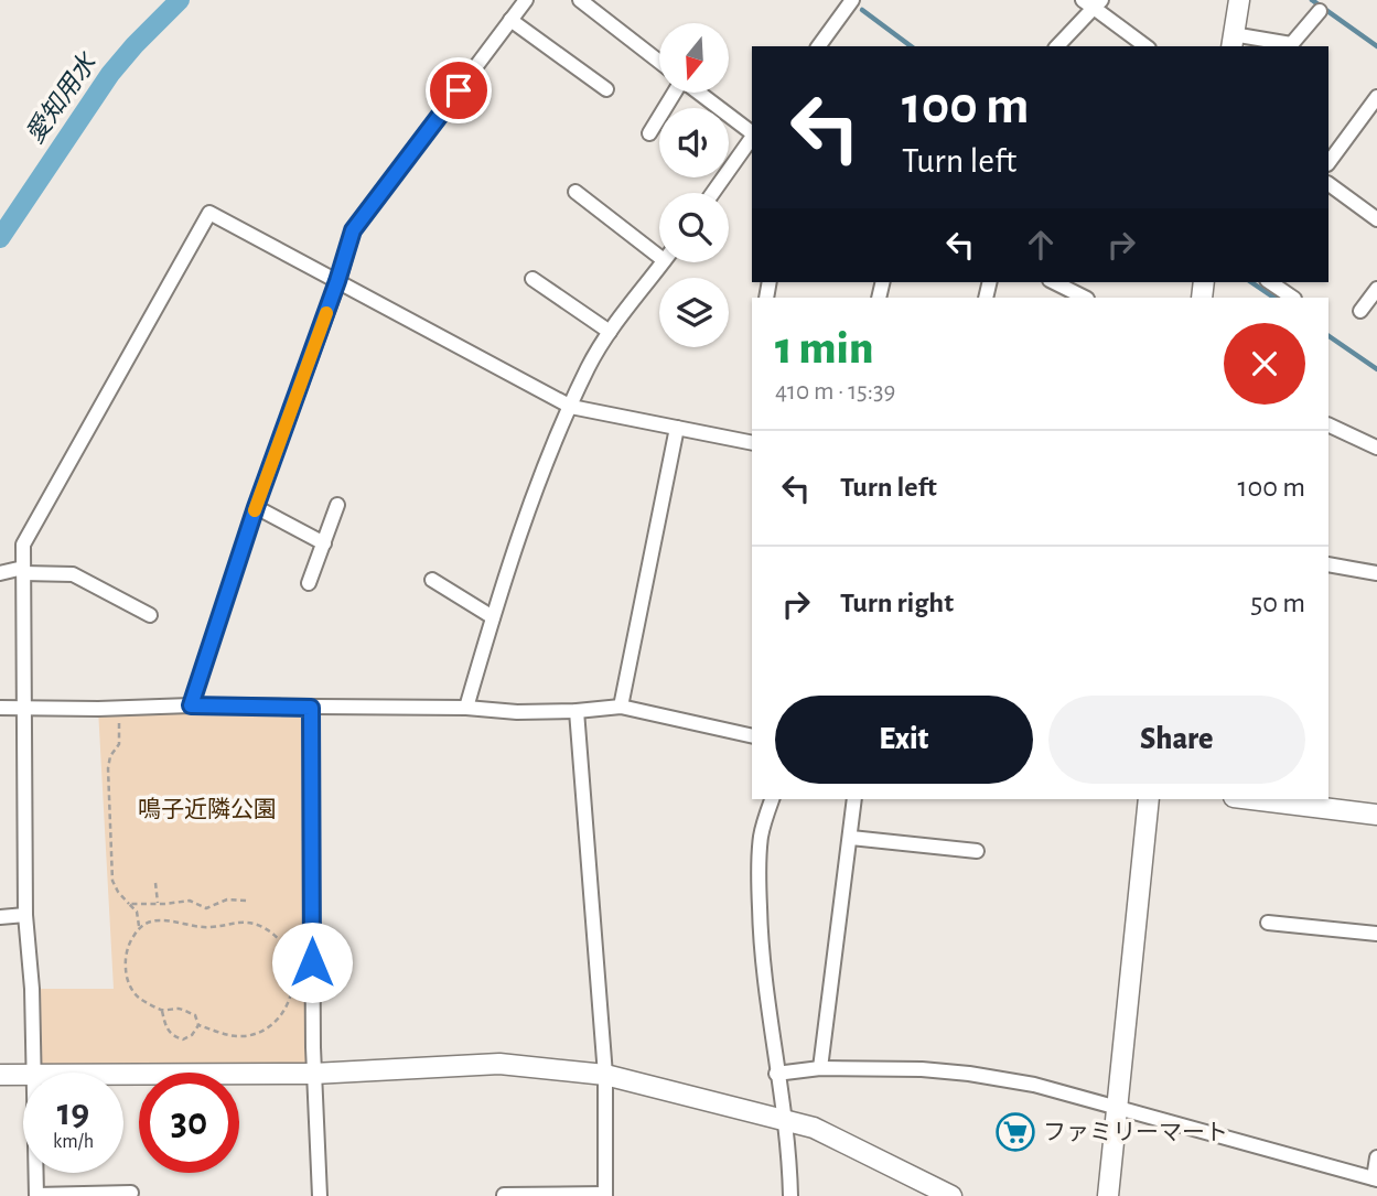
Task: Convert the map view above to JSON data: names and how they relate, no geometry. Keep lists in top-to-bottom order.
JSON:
{
  "water": ["愛知用水"],
  "parks": ["鳴子近隣公園"],
  "places": {
    "supermarket": ["ファミリーマート"]
  },
  "north": "bottom",
  "page": {
    "turn": ["100 m", "Turn left"],
    "heading": ["1 min", "410 m · 15:39"],
    "list": [
      {
        "name": "Turn left",
        "value": "100 m"
      },
      {
        "name": "Turn right",
        "value": "50 m"
      }
    ],
    "buttons": ["Exit", "Share"],
    "speed": "19 km/h",
    "limit": "30"
  }
}
